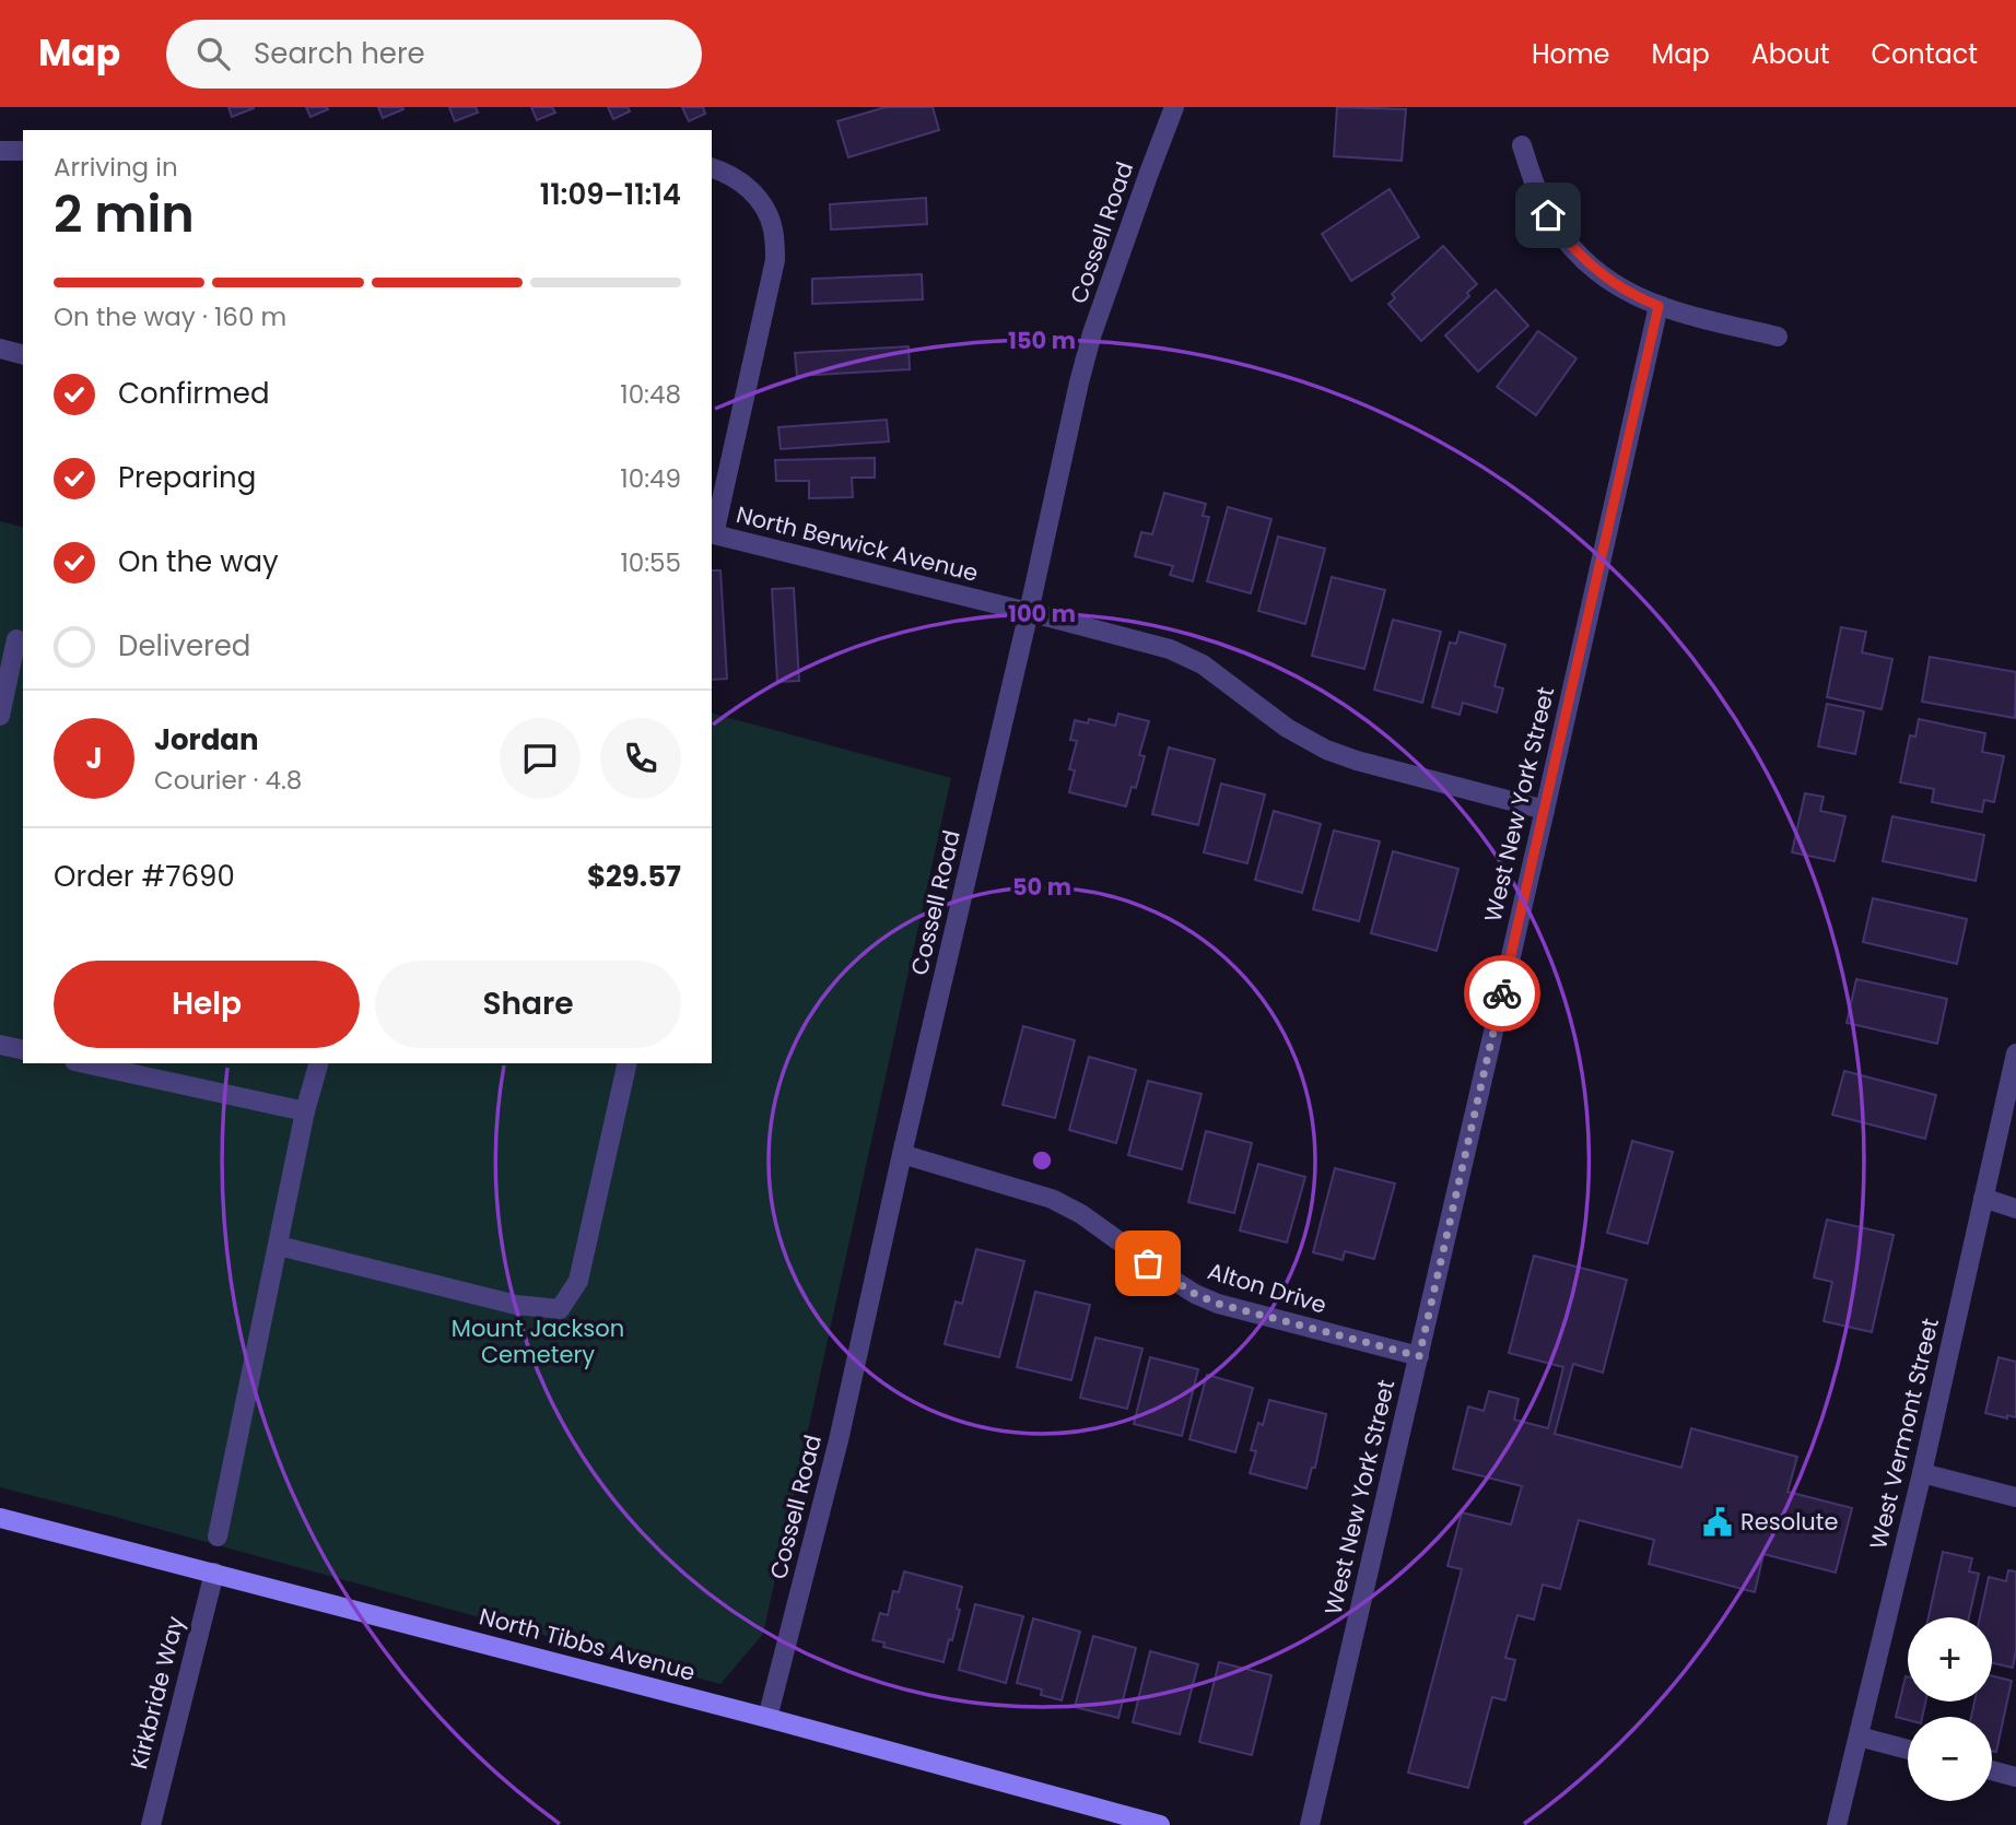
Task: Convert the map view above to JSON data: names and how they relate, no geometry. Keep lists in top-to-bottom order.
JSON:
{
  "streets": {
    "street": [
      "Cossell Road",
      "North Berwick Avenue",
      "West New York Street",
      "Alton Drive",
      "West Vermont Street",
      "North Tibbs Avenue",
      "Kirkbride Way"
    ]
  },
  "crossings": [
    ["Cossell Road", "North Berwick Avenue"],
    ["Cossell Road", "Alton Drive"],
    ["Cossell Road", "North Tibbs Avenue"],
    ["North Berwick Avenue", "West New York Street"],
    ["West New York Street", "Alton Drive"],
    ["North Tibbs Avenue", "Kirkbride Way"]
  ],
  "parks": ["Mount Jackson Cemetery"],
  "places": {
    "public building": ["Resolute"]
  },
  "page": {
    "header": "Map",
    "search": "Search here",
    "nav": [
      "Home",
      "Map",
      "About",
      "Contact"
    ],
    "heading": ["2 min", "Arriving in", "11:09–11:14"],
    "panel": [
      "Jordan",
      "Courier · 4.8",
      "Order #7690",
      "$29.57"
    ],
    "bar": "On the way · 160 m",
    "list": [
      ["Confirmed", "10:48"],
      ["Preparing", "10:49"],
      ["On the way", "10:55"],
      "Delivered"
    ],
    "round": "J",
    "buttons": ["Help", "Share"],
    "map_buttons": ["+", "−"]
  },
  "rings": ["150 m", "100 m", "50 m"]
}
